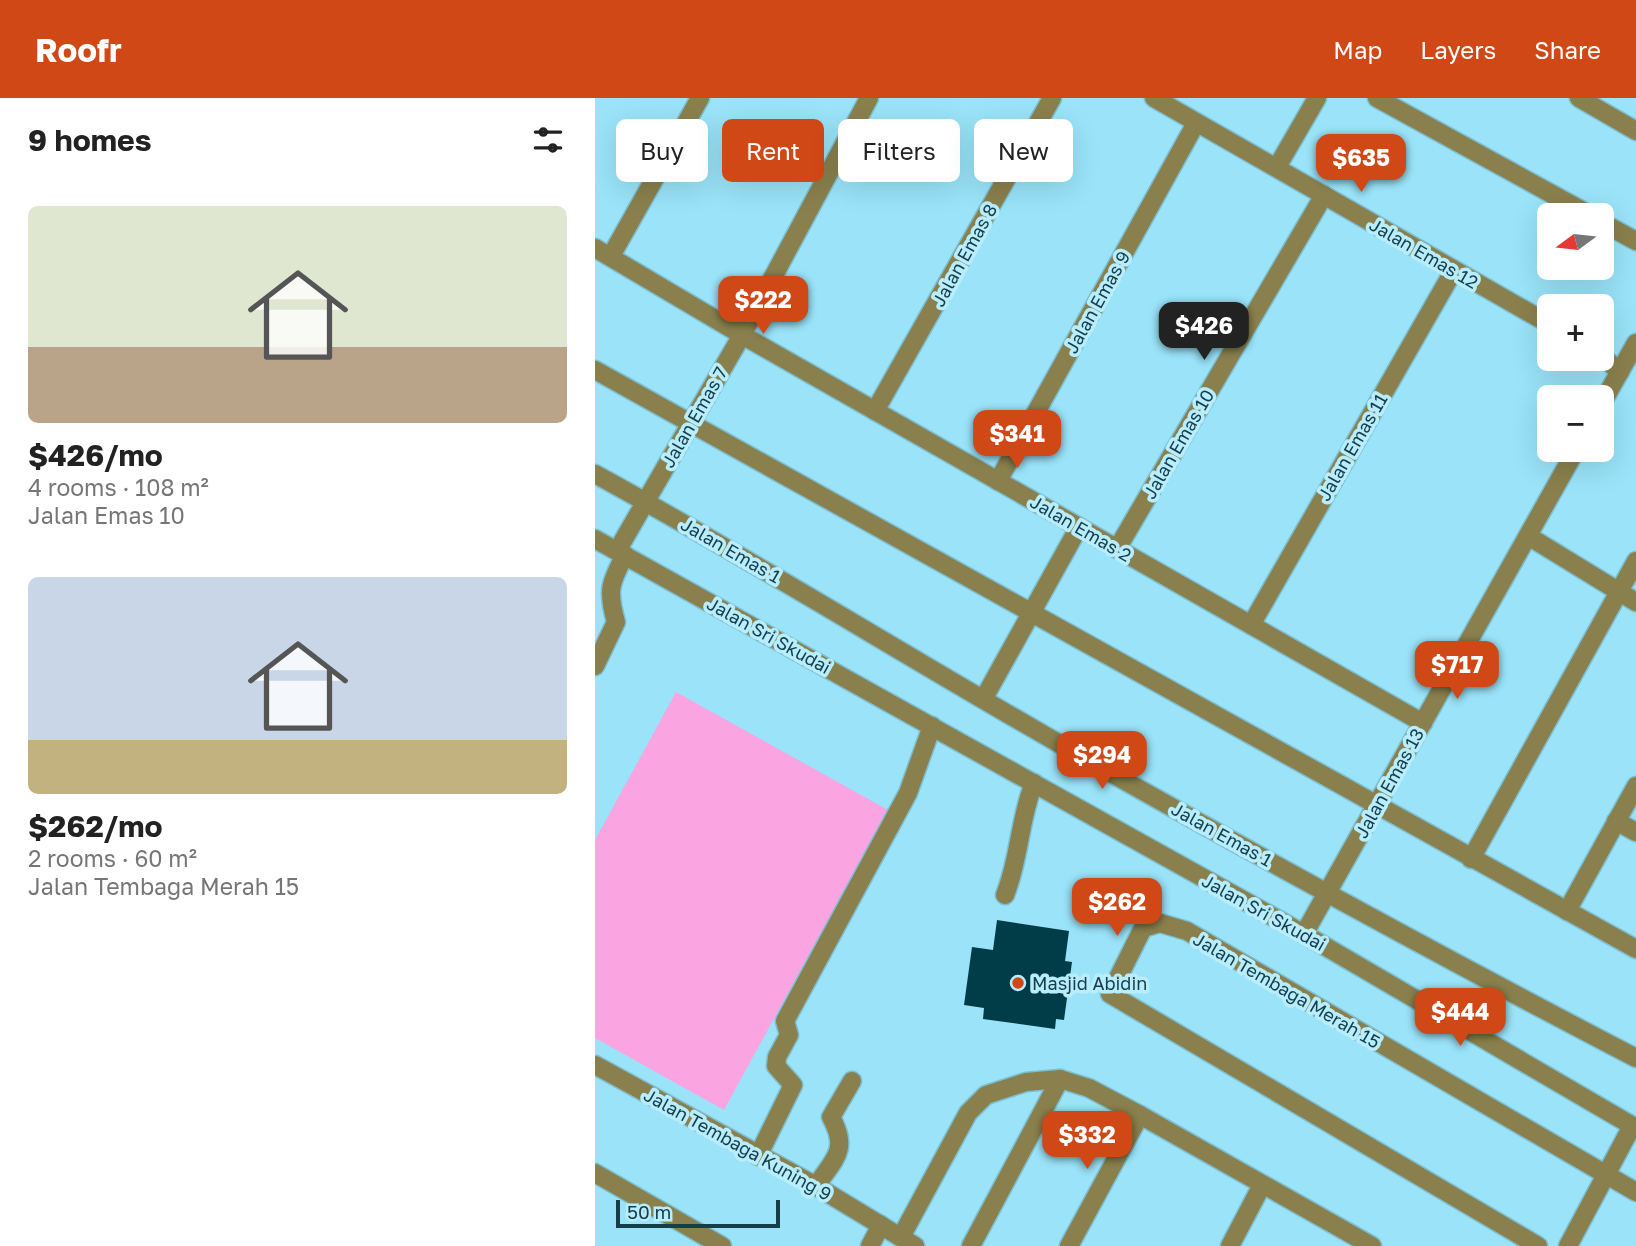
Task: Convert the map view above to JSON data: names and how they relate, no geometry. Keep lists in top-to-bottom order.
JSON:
{
  "streets": {
    "street": [
      "Jalan Emas 12",
      "Jalan Emas 8",
      "Jalan Emas 9",
      "Jalan Emas 7",
      "Jalan Emas 10",
      "Jalan Emas 11",
      "Jalan Emas 2",
      "Jalan Emas 1",
      "Jalan Sri Skudai",
      "Jalan Emas 13",
      "Jalan Tembaga Merah 15",
      "Jalan Tembaga Kuning 9"
    ]
  },
  "crossings": [
    ["Jalan Emas 12", "Jalan Emas 9"],
    ["Jalan Emas 12", "Jalan Emas 10"],
    ["Jalan Emas 12", "Jalan Emas 11"],
    ["Jalan Emas 8", "Jalan Emas 2"],
    ["Jalan Emas 9", "Jalan Emas 2"],
    ["Jalan Emas 7", "Jalan Emas 2"],
    ["Jalan Emas 7", "Jalan Emas 1"],
    ["Jalan Emas 7", "Jalan Sri Skudai"],
    ["Jalan Emas 10", "Jalan Emas 2"],
    ["Jalan Emas 11", "Jalan Emas 2"],
    ["Jalan Emas 2", "Jalan Emas 13"],
    ["Jalan Emas 1", "Jalan Emas 13"],
    ["Jalan Sri Skudai", "Jalan Emas 13"]
  ],
  "places": ["Masjid Abidin"],
  "scale_bar": "50 m",
  "north": "left",
  "page": {
    "header": "Roofr",
    "nav": ["Map", "Layers", "Share"],
    "heading": "9 homes",
    "chip": [
      "Buy",
      "Rent",
      "Filters",
      "New"
    ],
    "price": [
      "$635",
      "$222",
      "$426",
      "$341",
      "$717",
      "$294",
      "$262",
      "$444",
      "$332"
    ],
    "list": [
      {
        "name": "$426/mo",
        "note": "4 rooms · 108 m² · Jalan Emas 10"
      },
      {
        "name": "$262/mo",
        "note": "2 rooms · 60 m² · Jalan Tembaga Merah 15"
      }
    ],
    "map_buttons": ["+", "−"],
    "scale": "50 m"
  }
}
